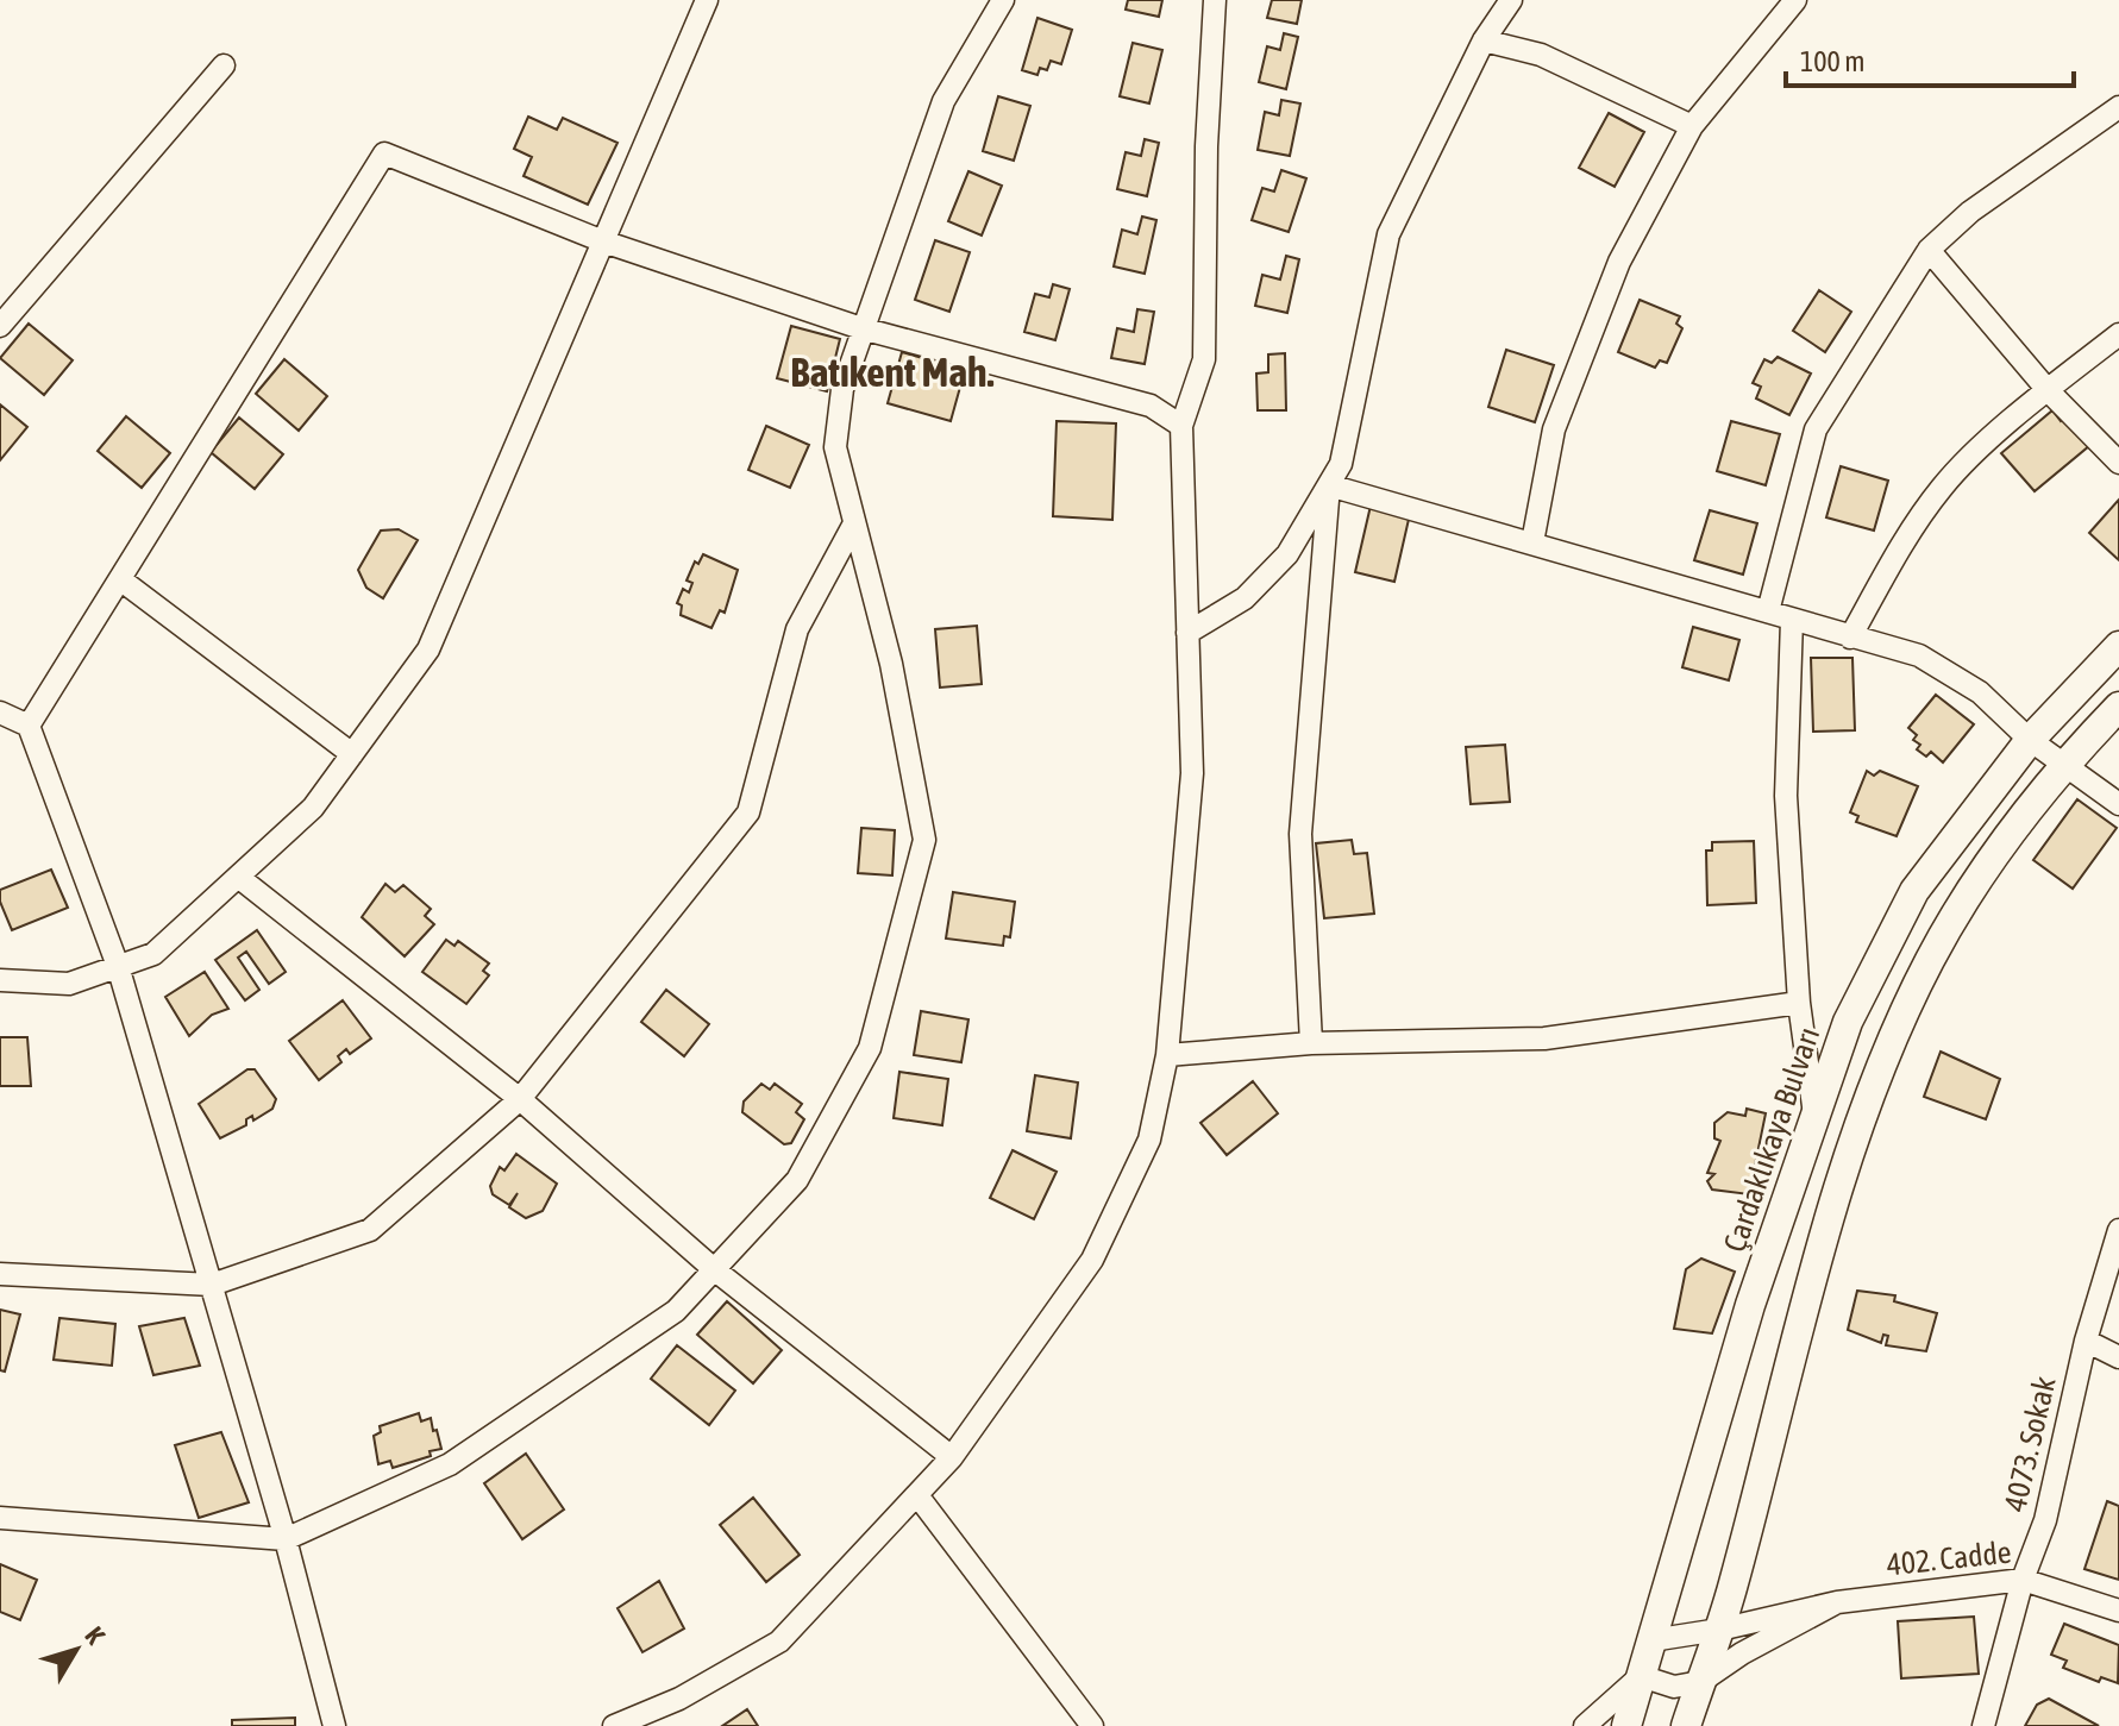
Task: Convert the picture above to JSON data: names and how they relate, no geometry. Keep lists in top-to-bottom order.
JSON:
{
  "streets": {
    "main road": ["Çardaklıkaya Bulvarı"],
    "street": ["4073. Sokak", "402. Cadde"]
  },
  "crossings": [
    ["Çardaklıkaya Bulvarı", "402. Cadde"],
    ["4073. Sokak", "402. Cadde"]
  ],
  "districts": ["Batıkent Mah."],
  "scale_bar": "100 m",
  "north": "top right"
}
